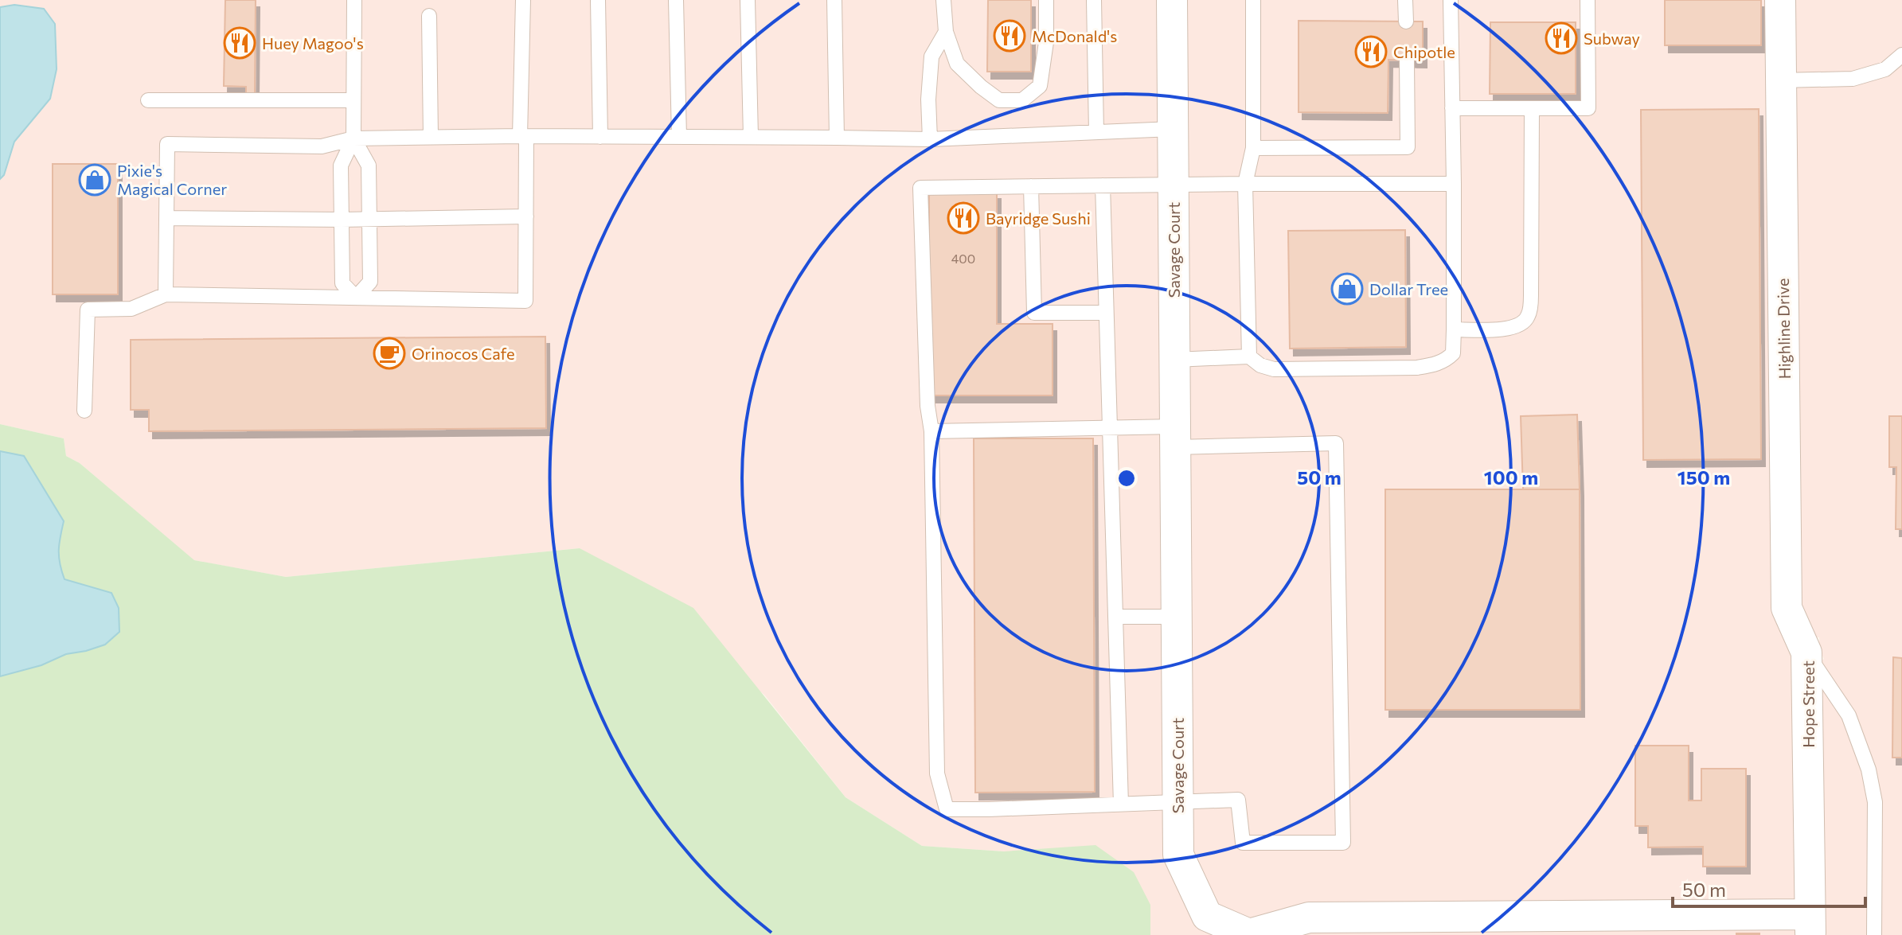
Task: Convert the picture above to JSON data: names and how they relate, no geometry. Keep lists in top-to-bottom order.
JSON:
{
  "streets": {
    "street": ["Savage Court", "Highline Drive", "Hope Street"]
  },
  "crossings": [
    ["Savage Court", "Hope Street"],
    ["Highline Drive", "Hope Street"]
  ],
  "places": {
    "restaurant": [
      "McDonald's",
      "Subway",
      "Huey Magoo's",
      "Chipotle",
      "Bayridge Sushi"
    ],
    "shop": ["Pixie's Magical Corner", "Dollar Tree"],
    "cafe": ["Orinocos Cafe"]
  },
  "house_numbers": ["400"],
  "scale_bar": "50 m",
  "rings": ["50 m", "100 m", "150 m"]
}
